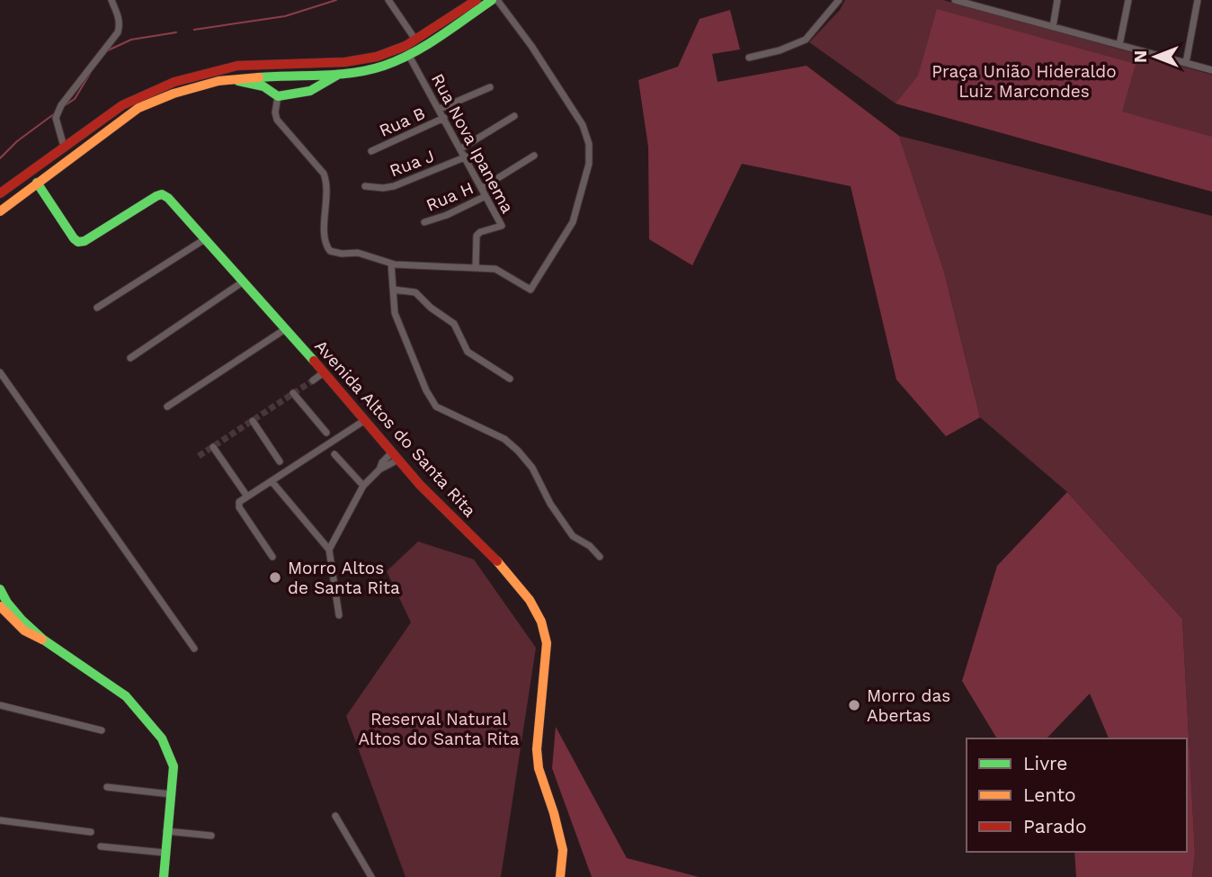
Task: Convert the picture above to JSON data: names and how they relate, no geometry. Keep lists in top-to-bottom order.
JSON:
{
  "streets": {
    "street": [
      "Rua B",
      "Rua Nova Ipanema",
      "Rua J",
      "Rua H",
      "Avenida Altos do Santa Rita"
    ]
  },
  "crossings": [
    ["Rua B", "Rua Nova Ipanema"],
    ["Rua Nova Ipanema", "Rua J"],
    ["Rua Nova Ipanema", "Rua H"]
  ],
  "parks": ["Praça União Hideraldo Luiz Marcondes", "Reserval Natural Altos do Santa Rita"],
  "places": ["Morro Altos de Santa Rita", "Morro das Abertas"],
  "legend": ["Livre", "Lento", "Parado"],
  "north": "left"
}
